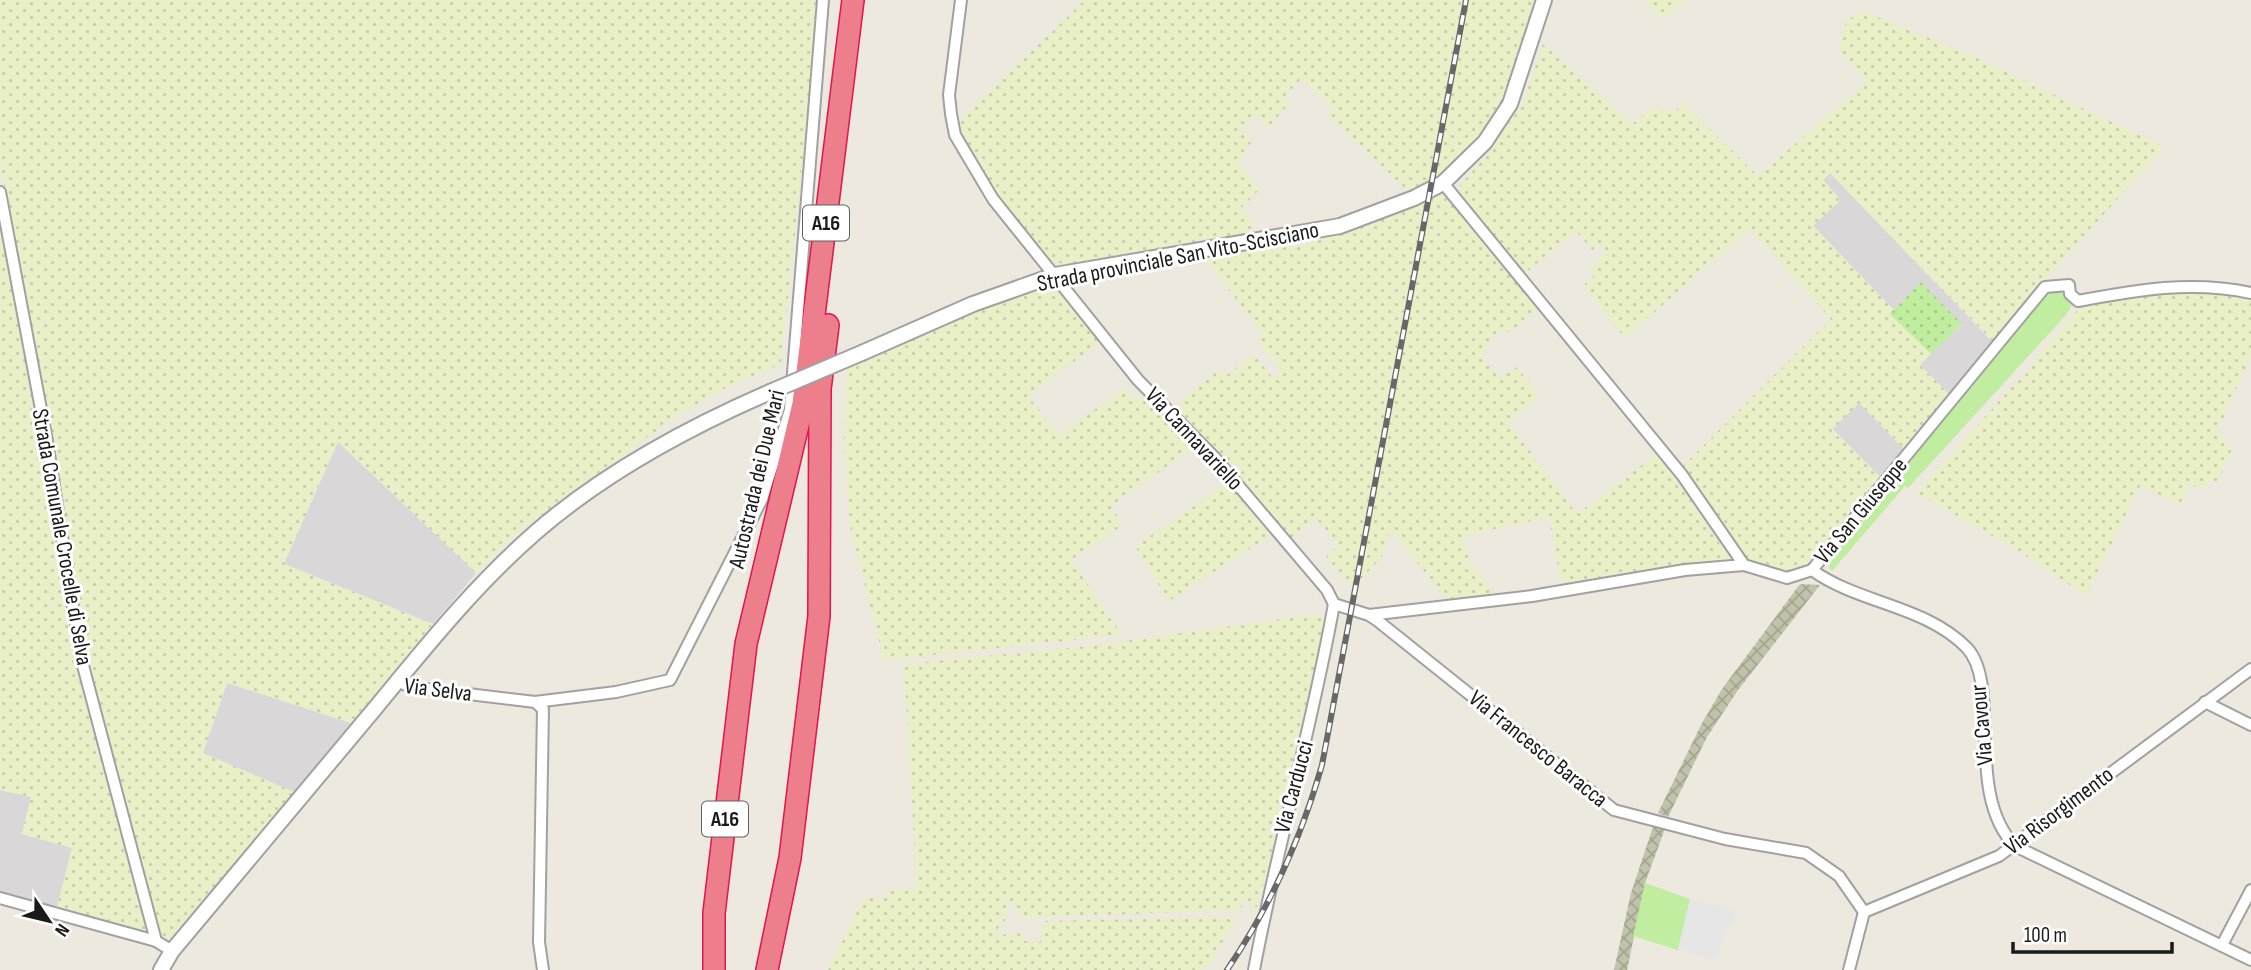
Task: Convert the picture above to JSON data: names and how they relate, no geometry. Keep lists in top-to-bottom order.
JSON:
{
  "streets": {
    "highway": ["A16", "Autostrada dei Due Mari"],
    "street": [
      "Strada provinciale San Vito-Scisciano",
      "Via Cannavariello",
      "Via San Giuseppe",
      "Strada Comunale Crocelle di Selva",
      "Via Selva",
      "Via Cavour",
      "Via Francesco Baracca",
      "Via Carducci",
      "Via Risorgimento"
    ]
  },
  "crossings": [
    ["Strada provinciale San Vito-Scisciano", "Via Cannavariello"],
    ["Strada provinciale San Vito-Scisciano", "Via Selva"],
    ["Via Cannavariello", "Via Francesco Baracca"],
    ["Via Cannavariello", "Via Carducci"],
    ["Via San Giuseppe", "Via Cavour"],
    ["Via Cavour", "Via Risorgimento"],
    ["Via Francesco Baracca", "Via Carducci"],
    ["Via Francesco Baracca", "Via Risorgimento"]
  ],
  "scale_bar": "100 m",
  "north": "bottom right"
}
